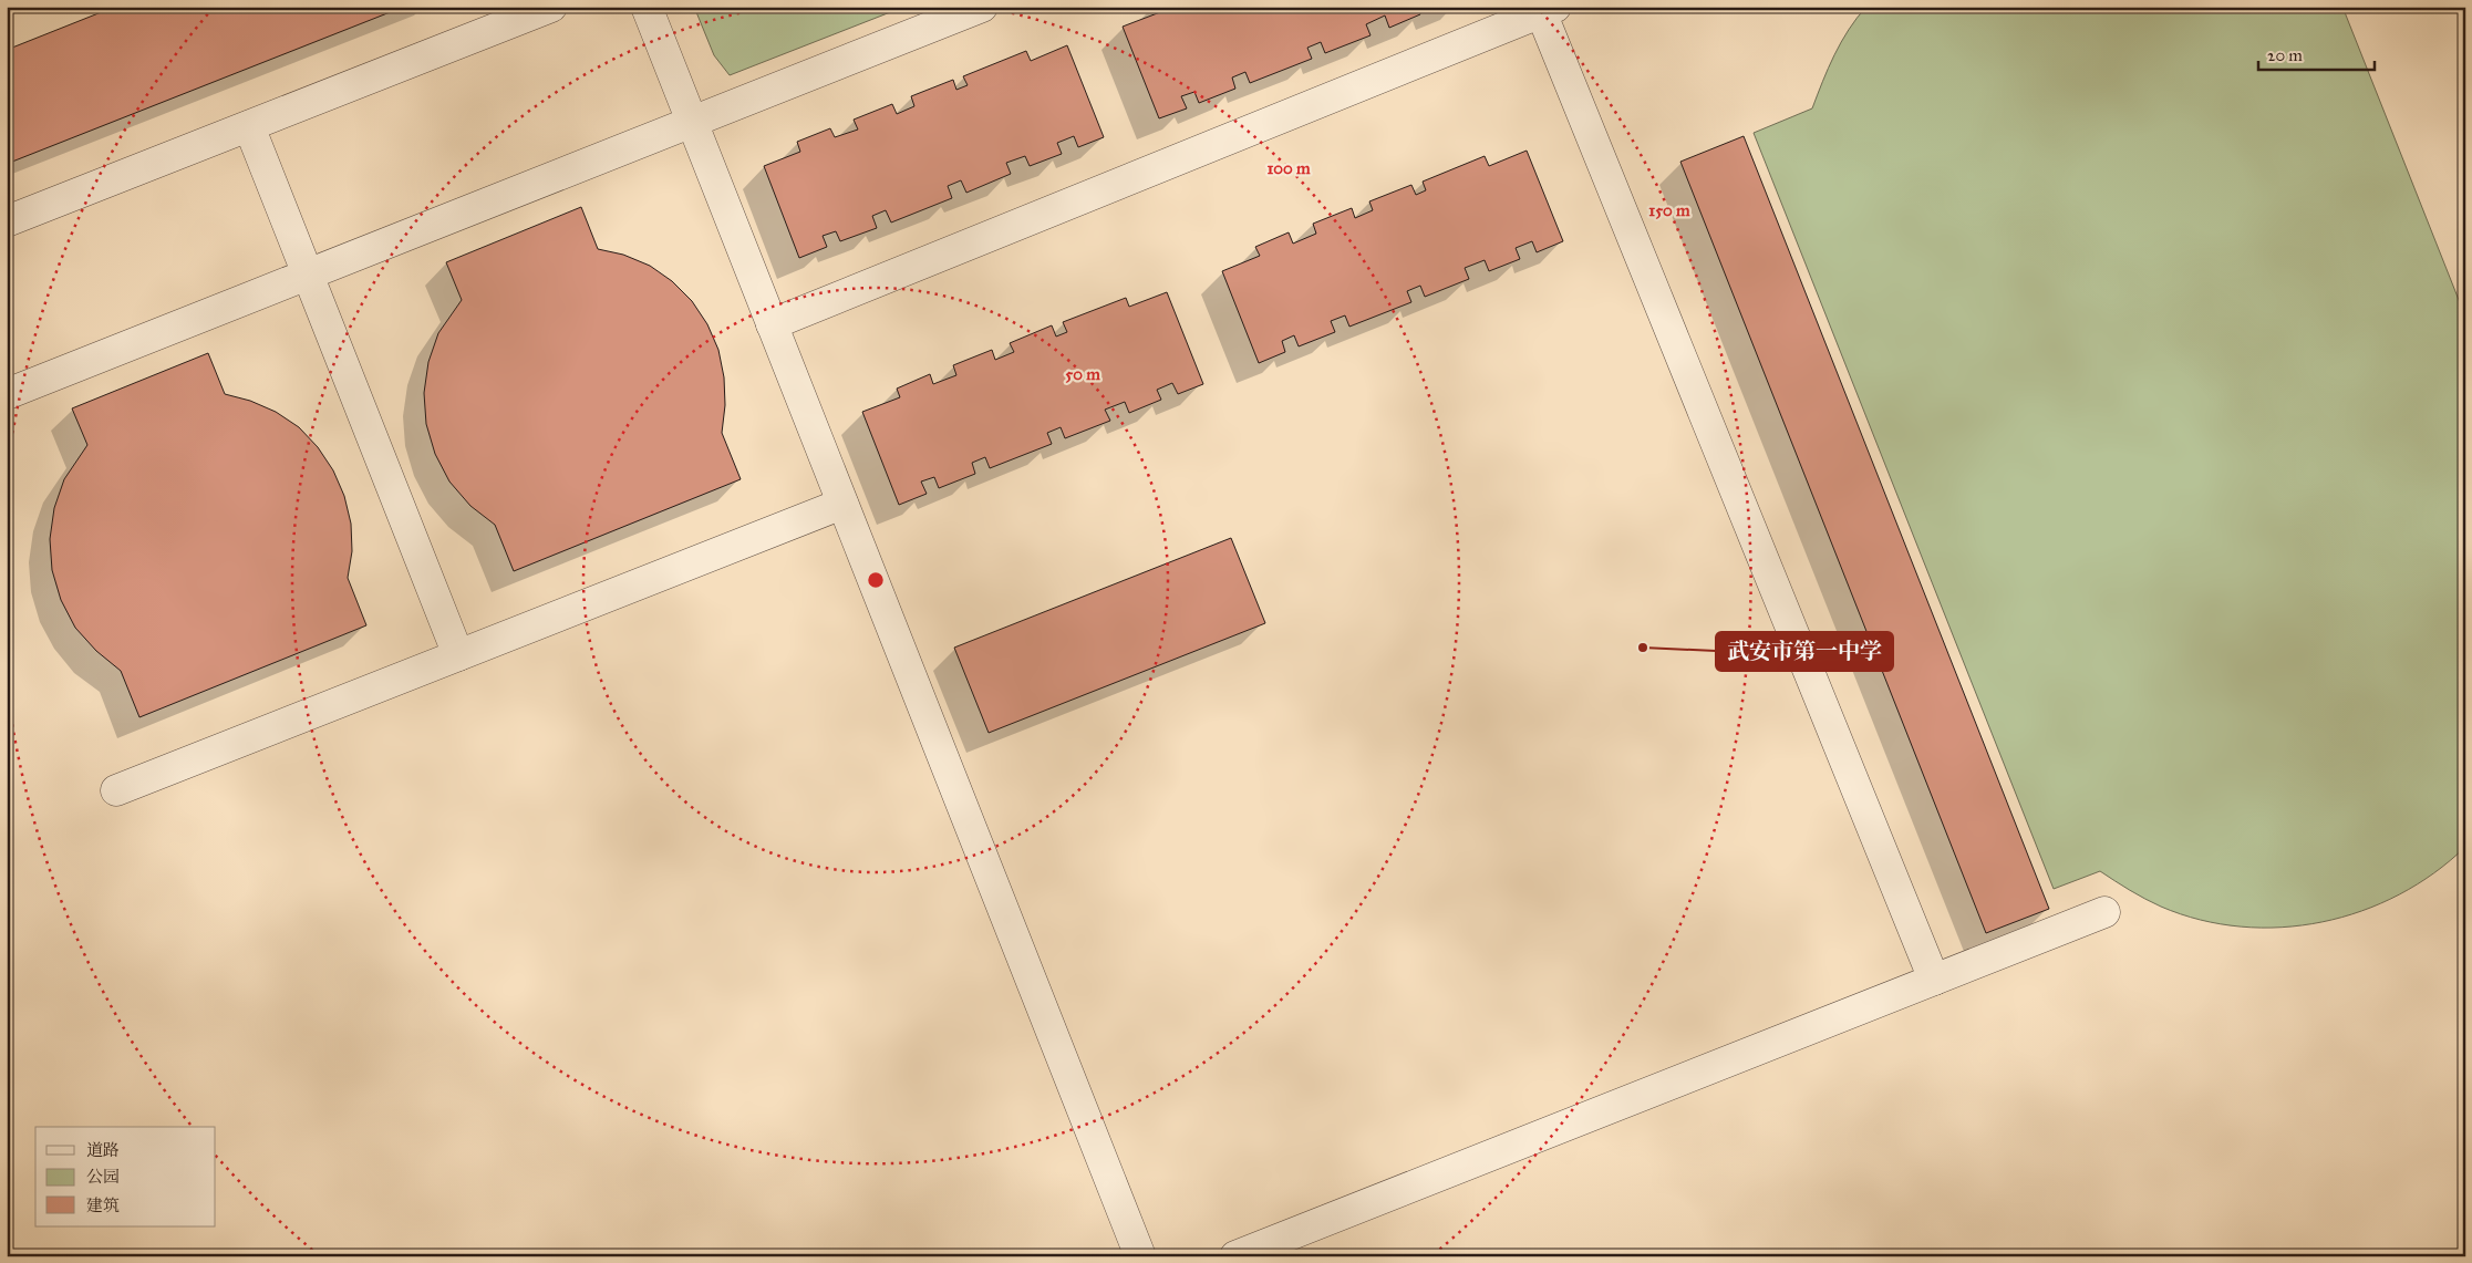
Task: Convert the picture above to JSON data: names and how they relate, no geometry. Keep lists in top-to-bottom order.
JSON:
{
  "places": ["武安市第一中学"],
  "legend": ["道路", "公园", "建筑"],
  "scale_bar": "20 m",
  "rings": ["100 m", "150 m", "50 m"]
}
